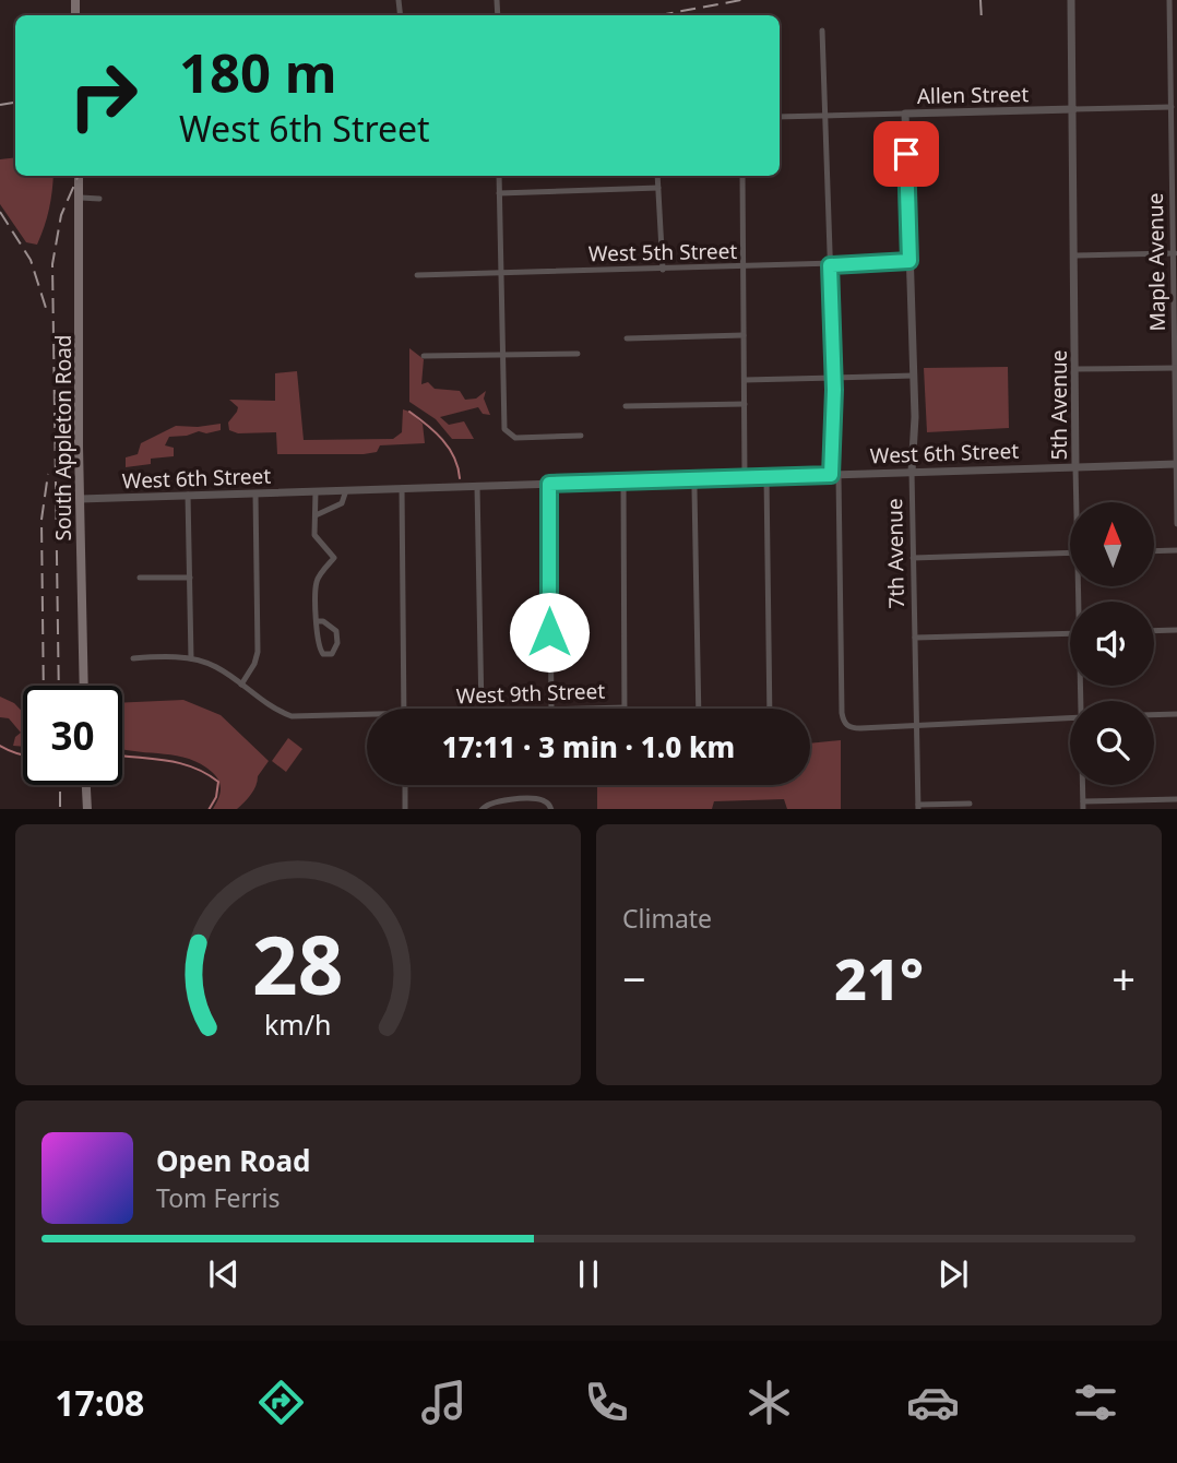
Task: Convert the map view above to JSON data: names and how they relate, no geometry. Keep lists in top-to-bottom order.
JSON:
{
  "streets": {
    "main road": ["South Appleton Road"],
    "street": [
      "Allen Street",
      "West 5th Street",
      "Maple Avenue",
      "5th Avenue",
      "West 6th Street",
      "7th Avenue",
      "West 9th Street"
    ]
  },
  "crossings": [
    ["Allen Street", "Maple Avenue"],
    ["Allen Street", "5th Avenue"],
    ["Allen Street", "7th Avenue"],
    ["West 5th Street", "7th Avenue"],
    ["Maple Avenue", "West 6th Street"],
    ["5th Avenue", "West 6th Street"],
    ["South Appleton Road", "West 6th Street"],
    ["West 6th Street", "7th Avenue"]
  ],
  "north": "top",
  "page": {
    "turn": ["180 m", "West 6th Street"],
    "limit": "30",
    "trip": "17:11 · 3 min · 1.0 km",
    "tile": "Climate",
    "heat": ["−", "21°", "+"],
    "song": ["Open Road", "Tom Ferris"],
    "tabs": "17:08",
    "gauge": ["28", "km/h"]
  }
}
